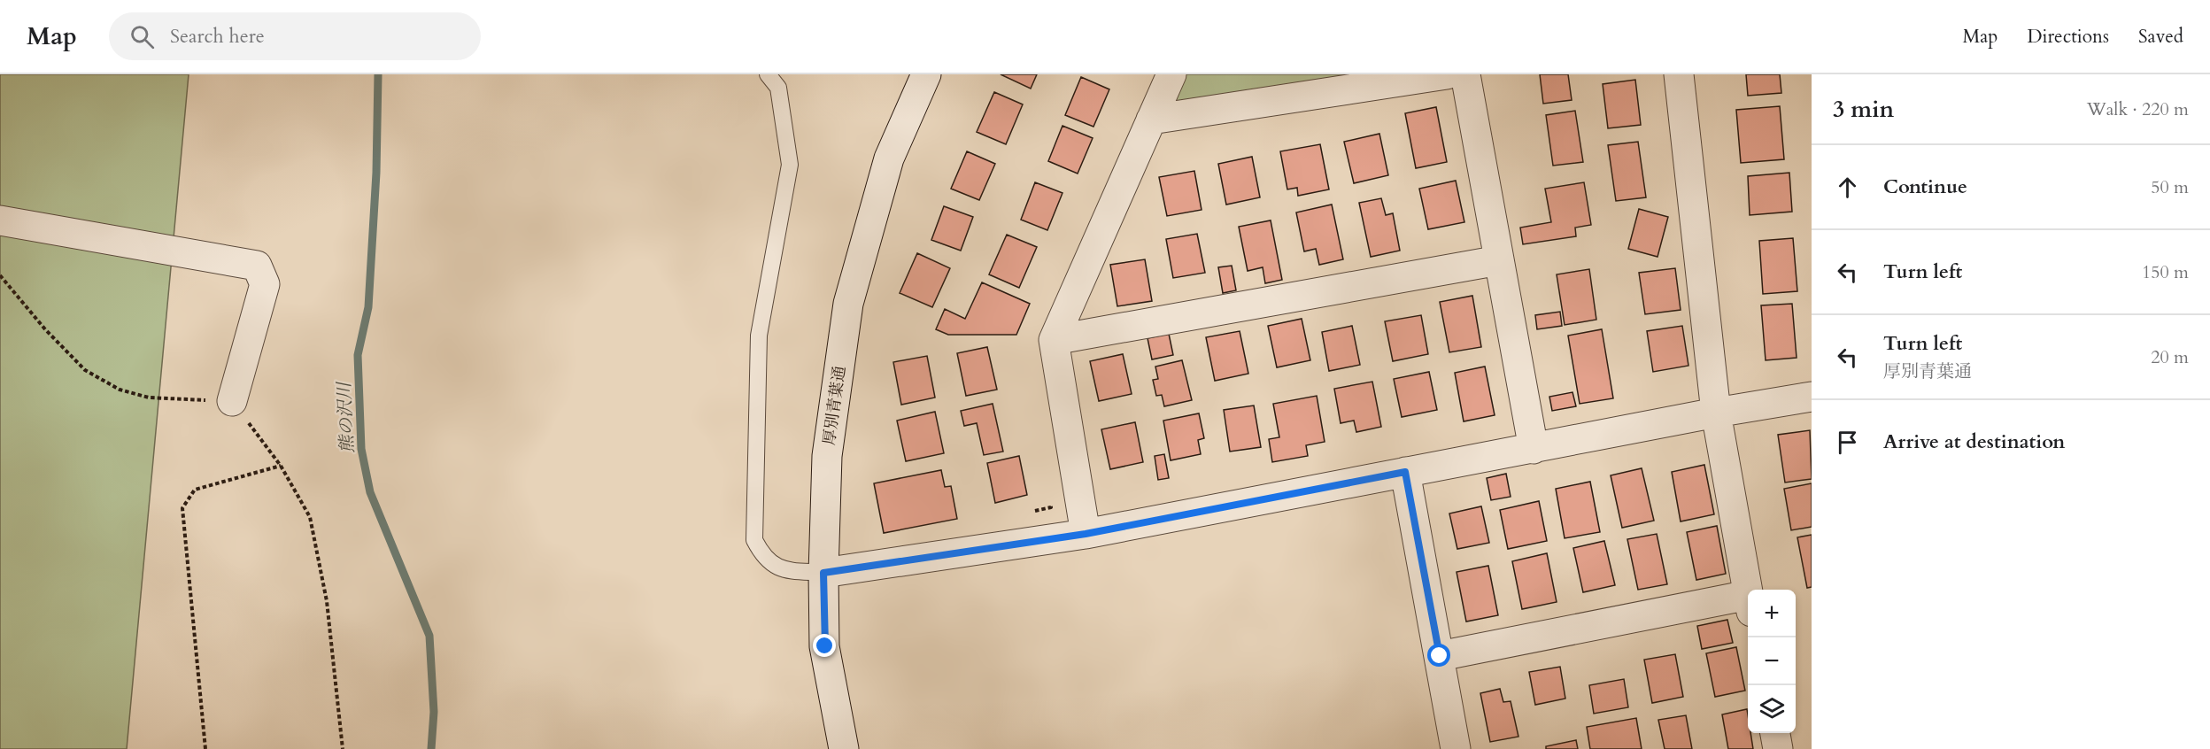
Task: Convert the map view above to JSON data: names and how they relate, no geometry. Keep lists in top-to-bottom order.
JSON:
{
  "streets": {
    "street": ["厚別青葉通"]
  },
  "water": ["熊の沢川"],
  "page": {
    "header": "Map",
    "search": "Search here",
    "nav": ["Map", "Directions", "Saved"],
    "heading": ["3 min", "Walk · 220 m"],
    "list": [
      ["Continue", "50 m"],
      ["Turn left", "150 m"],
      ["Turn left", "厚別青葉通", "20 m"],
      "Arrive at destination"
    ],
    "map_buttons": ["+", "−"]
  }
}
